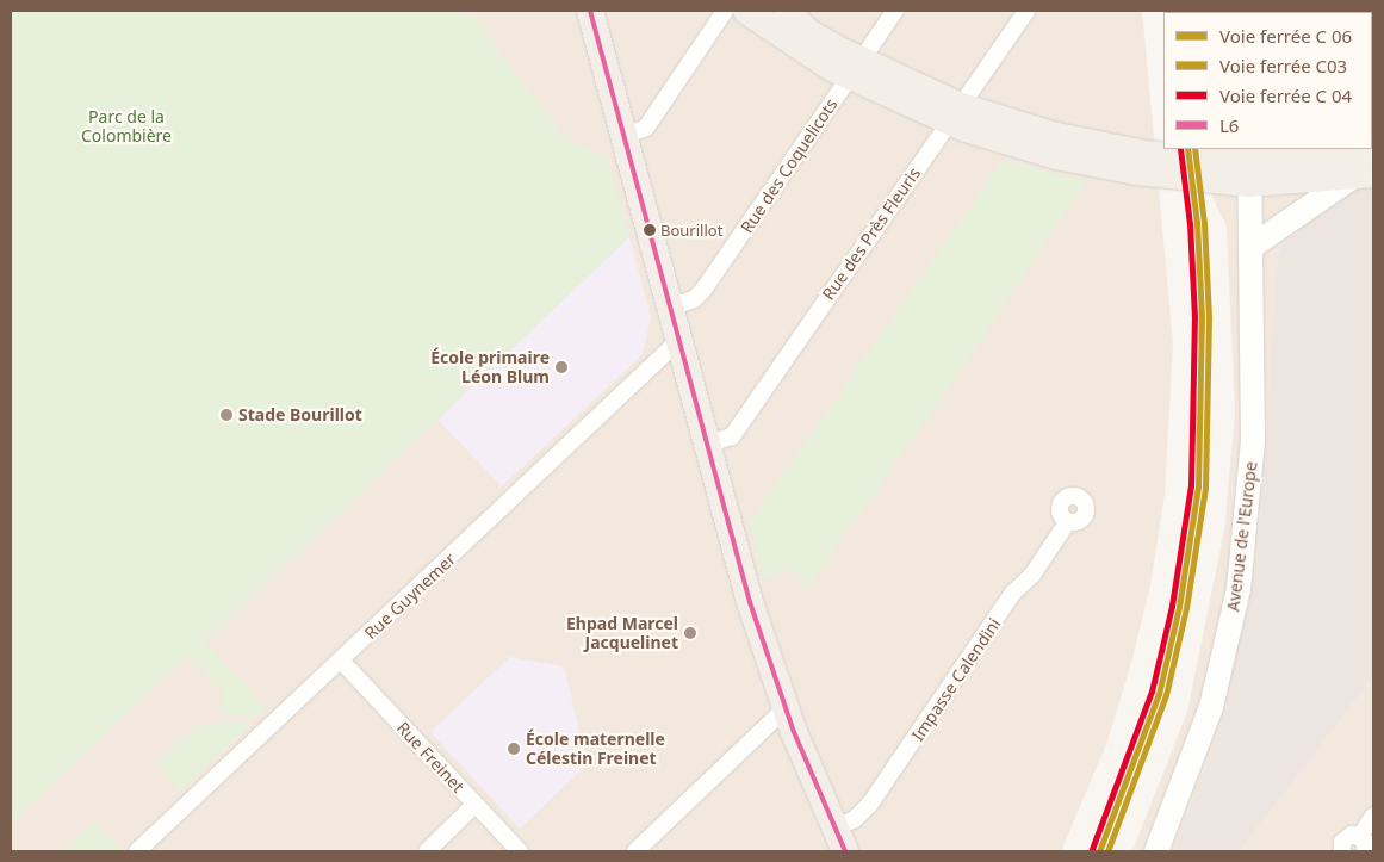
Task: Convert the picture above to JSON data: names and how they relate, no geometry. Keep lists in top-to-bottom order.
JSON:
{
  "streets": {
    "main road": ["Avenue de l'Europe"],
    "street": [
      "Rue des Coquelicots",
      "Rue des Près Fleuris",
      "Rue Guynemer",
      "Impasse Calendini",
      "Rue Freinet"
    ]
  },
  "crossings": [
    ["Rue Guynemer", "Rue Freinet"]
  ],
  "parks": ["Parc de la Colombière"],
  "places": [
    "Bourillot",
    "École primaire Léon Blum",
    "Stade Bourillot",
    "Ehpad Marcel Jacquelinet",
    "École maternelle Célestin Freinet"
  ],
  "lines": ["transit line L6", "rail line C03"],
  "legend": [
    "Voie ferrée C 06",
    "Voie ferrée C03",
    "Voie ferrée C 04",
    "L6"
  ]
}
